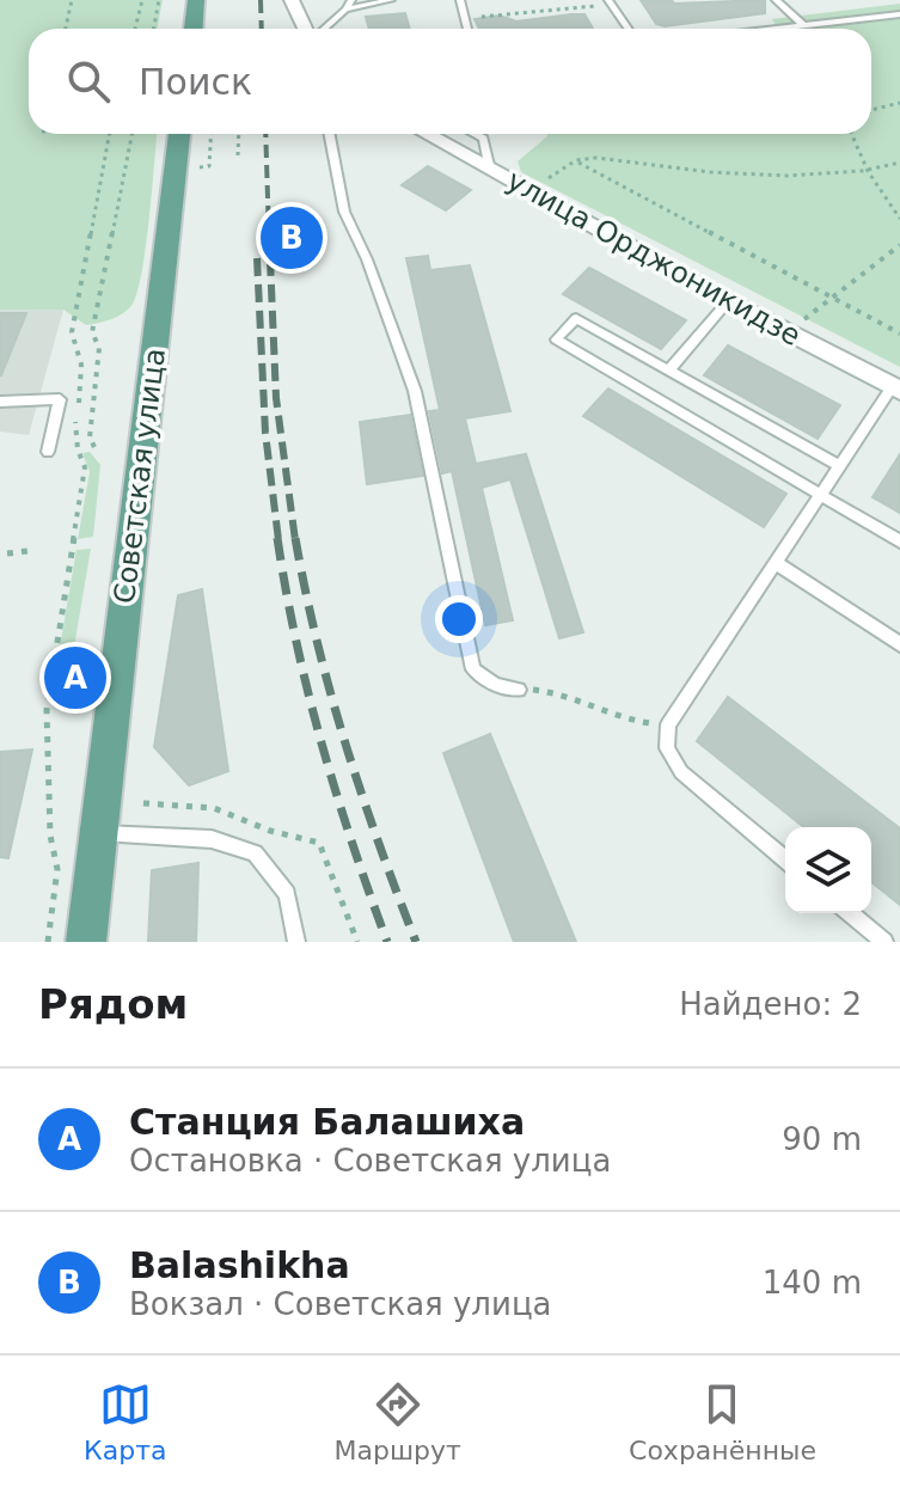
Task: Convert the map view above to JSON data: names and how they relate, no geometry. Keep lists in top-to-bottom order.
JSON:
{
  "streets": {
    "main road": ["Советская улица"],
    "street": ["улица Орджоникидзе"]
  },
  "page": {
    "search": "Поиск",
    "pins": ["B", "A"],
    "heading": ["Рядом", "Найдено: 2"],
    "list": [
      {
        "mark": "A",
        "name": "Станция Балашиха",
        "note": "Остановка · Советская улица",
        "value": "90 m"
      },
      {
        "mark": "B",
        "name": "Balashikha",
        "note": "Вокзал · Советская улица",
        "value": "140 m"
      }
    ],
    "nav": ["Карта", "Маршрут", "Сохранённые"]
  }
}
